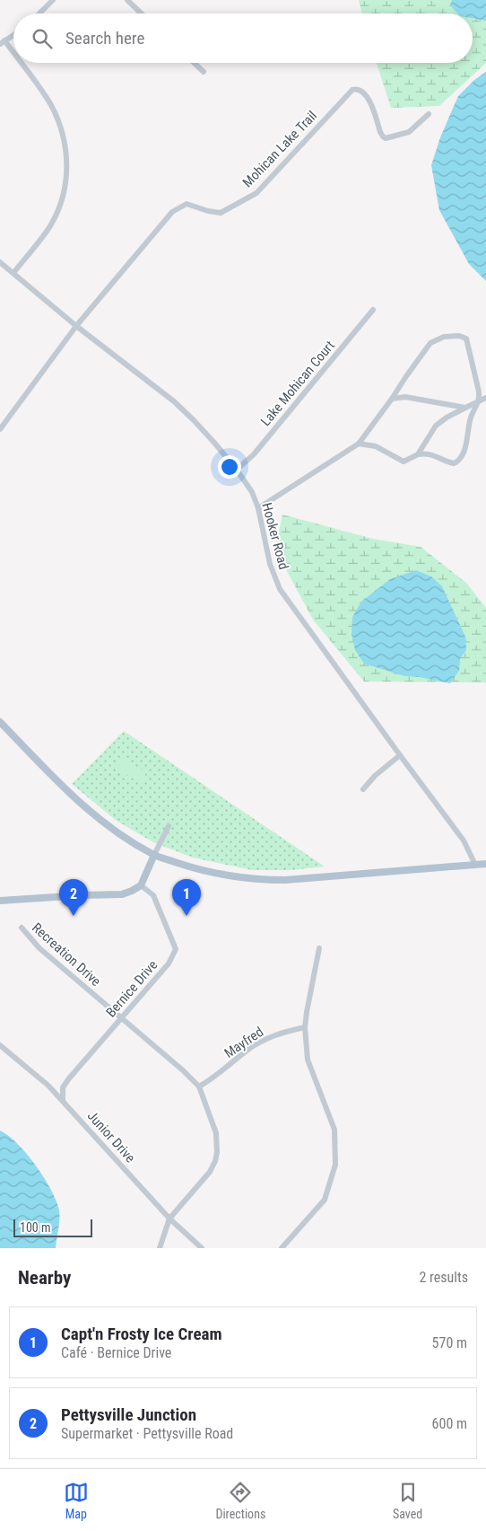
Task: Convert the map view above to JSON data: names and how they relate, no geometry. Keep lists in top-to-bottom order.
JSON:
{
  "streets": {
    "street": [
      "Mohican Lake Trail",
      "Lake Mohican Court",
      "Hooker Road",
      "Recreation Drive",
      "Bernice Drive",
      "Mayfred",
      "Junior Drive"
    ]
  },
  "crossings": [
    ["Mohican Lake Trail", "Hooker Road"],
    ["Lake Mohican Court", "Hooker Road"],
    ["Recreation Drive", "Bernice Drive"],
    ["Recreation Drive", "Mayfred"],
    ["Bernice Drive", "Junior Drive"]
  ],
  "scale_bar": "100 m",
  "page": {
    "search": "Search here",
    "pins": ["1", "2"],
    "scale": "100 m",
    "heading": ["Nearby", "2 results"],
    "list": [
      {
        "mark": "1",
        "name": "Capt'n Frosty Ice Cream",
        "note": "Café · Bernice Drive",
        "value": "570 m"
      },
      {
        "mark": "2",
        "name": "Pettysville Junction",
        "note": "Supermarket · Pettysville Road",
        "value": "600 m"
      }
    ],
    "nav": ["Map", "Directions", "Saved"]
  }
}
